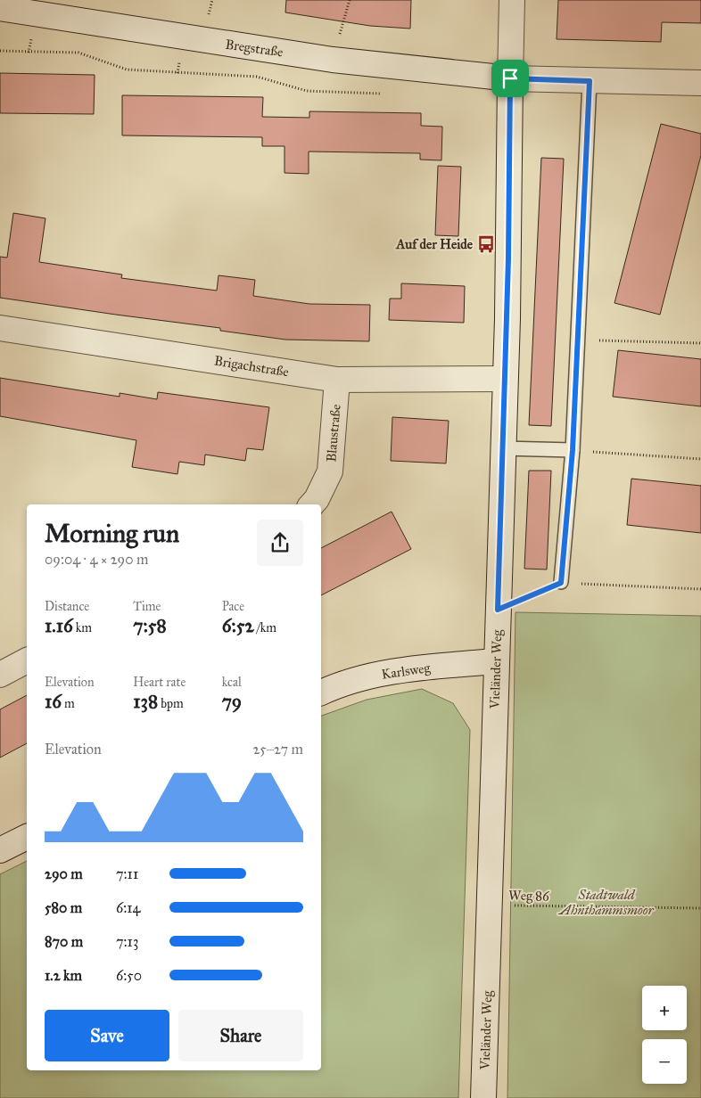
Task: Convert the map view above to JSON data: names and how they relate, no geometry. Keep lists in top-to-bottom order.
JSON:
{
  "streets": {
    "street": [
      "Bregstraße",
      "Brigachstraße",
      "Blaustraße",
      "Vieländer Weg",
      "Karlsweg"
    ],
    "path": ["Weg 86"]
  },
  "crossings": [
    ["Bregstraße", "Vieländer Weg"],
    ["Brigachstraße", "Blaustraße"],
    ["Brigachstraße", "Vieländer Weg"],
    ["Vieländer Weg", "Karlsweg"],
    ["Vieländer Weg", "Weg 86"]
  ],
  "parks": ["Stadtwald Ahnthammsmoor"],
  "places": {
    "bus stop": ["Auf der Heide"]
  },
  "page": {
    "heading": ["Morning run", "09:04 · 4 × 290 m"],
    "stats": [
      ["Distance", "1.16 km"],
      ["Time", "7:58"],
      ["Pace", "6:52 /km"],
      ["Elevation", "16 m"],
      ["Heart rate", "138 bpm"],
      ["kcal", "79"]
    ],
    "chart": ["Elevation", "25–27 m"],
    "list": [
      {
        "name": "290 m",
        "note": "7:11"
      },
      {
        "name": "580 m",
        "note": "6:14"
      },
      {
        "name": "870 m",
        "note": "7:13"
      },
      {
        "name": "1.2 km",
        "note": "6:50"
      }
    ],
    "map_buttons": ["+", "−"],
    "buttons": ["Save", "Share"]
  }
}
